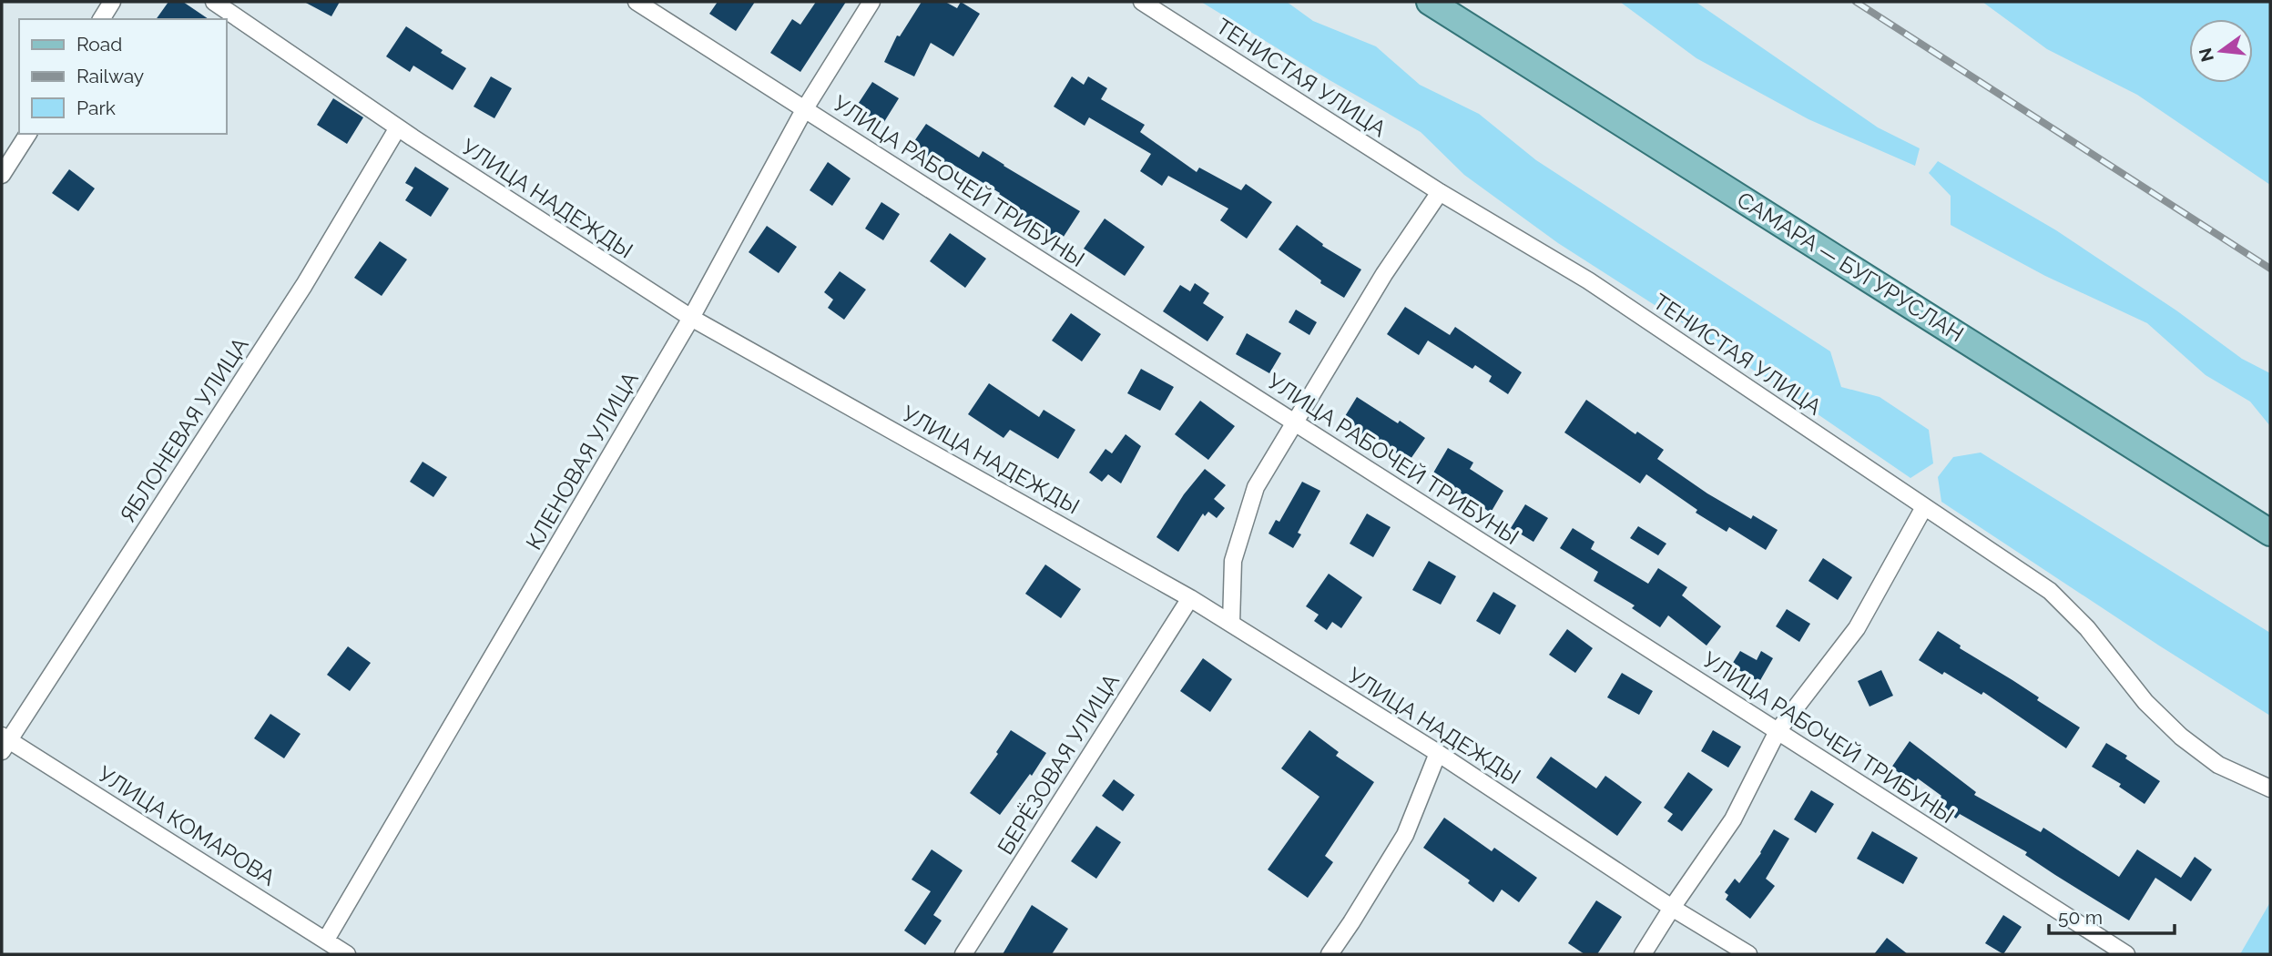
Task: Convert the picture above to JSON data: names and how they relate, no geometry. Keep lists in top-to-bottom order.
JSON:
{
  "streets": {
    "main road": ["САМАРА — БУГУРУСЛАН"],
    "street": [
      "ТЕНИСТАЯ УЛИЦА",
      "УЛИЦА РАБОЧЕЙ ТРИБУНЫ",
      "УЛИЦА НАДЕЖДЫ",
      "ЯБЛОНЕВАЯ УЛИЦА",
      "КЛЕНОВАЯ УЛИЦА",
      "БЕРЁЗОВАЯ УЛИЦА",
      "УЛИЦА КОМАРОВА"
    ]
  },
  "crossings": [
    ["УЛИЦА РАБОЧЕЙ ТРИБУНЫ", "КЛЕНОВАЯ УЛИЦА"],
    ["УЛИЦА НАДЕЖДЫ", "ЯБЛОНЕВАЯ УЛИЦА"],
    ["УЛИЦА НАДЕЖДЫ", "КЛЕНОВАЯ УЛИЦА"],
    ["УЛИЦА НАДЕЖДЫ", "БЕРЁЗОВАЯ УЛИЦА"],
    ["ЯБЛОНЕВАЯ УЛИЦА", "УЛИЦА КОМАРОВА"],
    ["КЛЕНОВАЯ УЛИЦА", "УЛИЦА КОМАРОВА"]
  ],
  "legend": ["Road", "Railway", "Park"],
  "scale_bar": "50 m",
  "north": "left"
}
